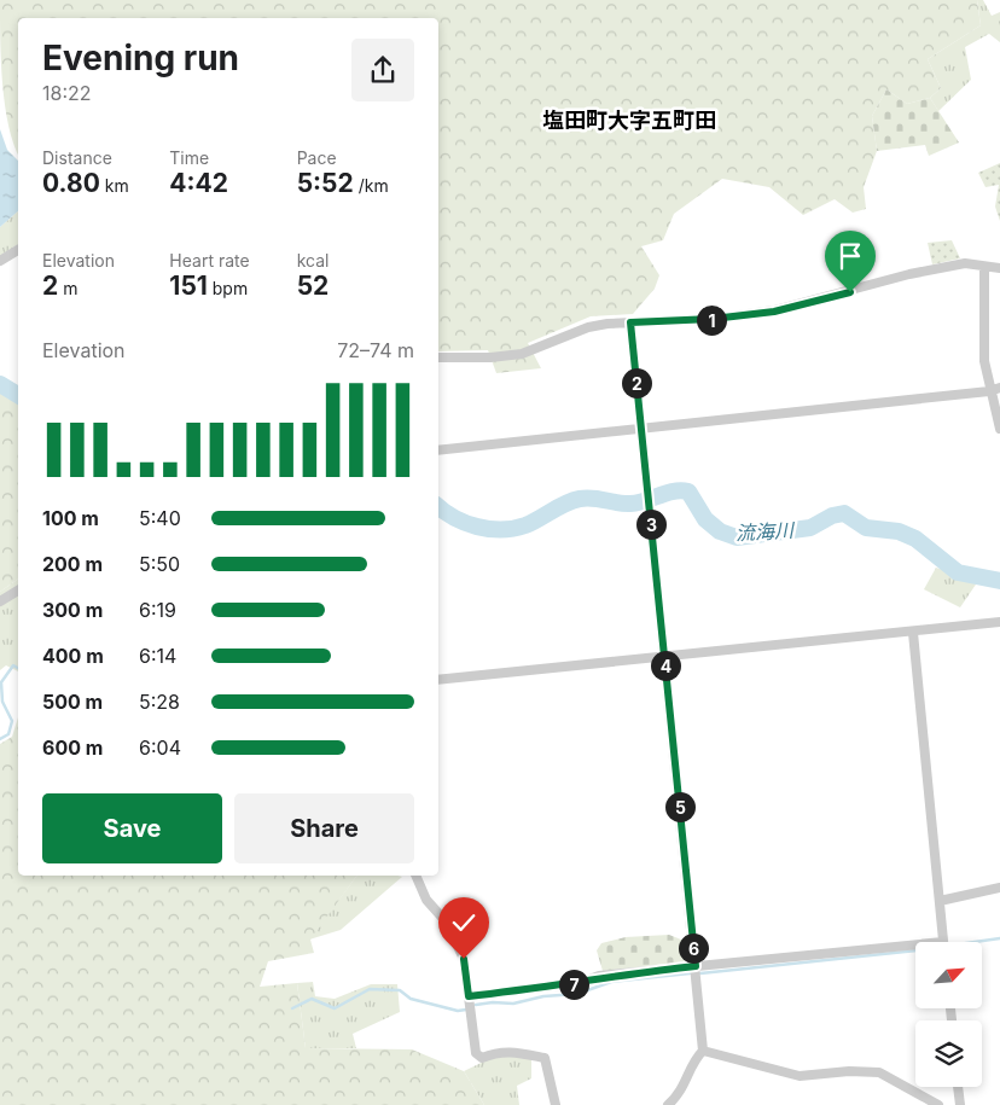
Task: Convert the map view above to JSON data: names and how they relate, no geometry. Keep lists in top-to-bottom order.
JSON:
{
  "districts": ["塩田町大字五町田"],
  "water": ["流海川"],
  "north": "top right",
  "page": {
    "heading": ["Evening run", "18:22"],
    "stats": [
      ["Distance", "0.80 km"],
      ["Time", "4:42"],
      ["Pace", "5:52 /km"],
      ["Elevation", "2 m"],
      ["Heart rate", "151 bpm"],
      ["kcal", "52"]
    ],
    "pins": [
      "1",
      "2",
      "3",
      "4",
      "5",
      "6",
      "7"
    ],
    "chart": ["Elevation", "72–74 m"],
    "list": [
      {
        "name": "100 m",
        "note": "5:40"
      },
      {
        "name": "200 m",
        "note": "5:50"
      },
      {
        "name": "300 m",
        "note": "6:19"
      },
      {
        "name": "400 m",
        "note": "6:14"
      },
      {
        "name": "500 m",
        "note": "5:28"
      },
      {
        "name": "600 m",
        "note": "6:04"
      }
    ],
    "buttons": ["Save", "Share"]
  }
}
